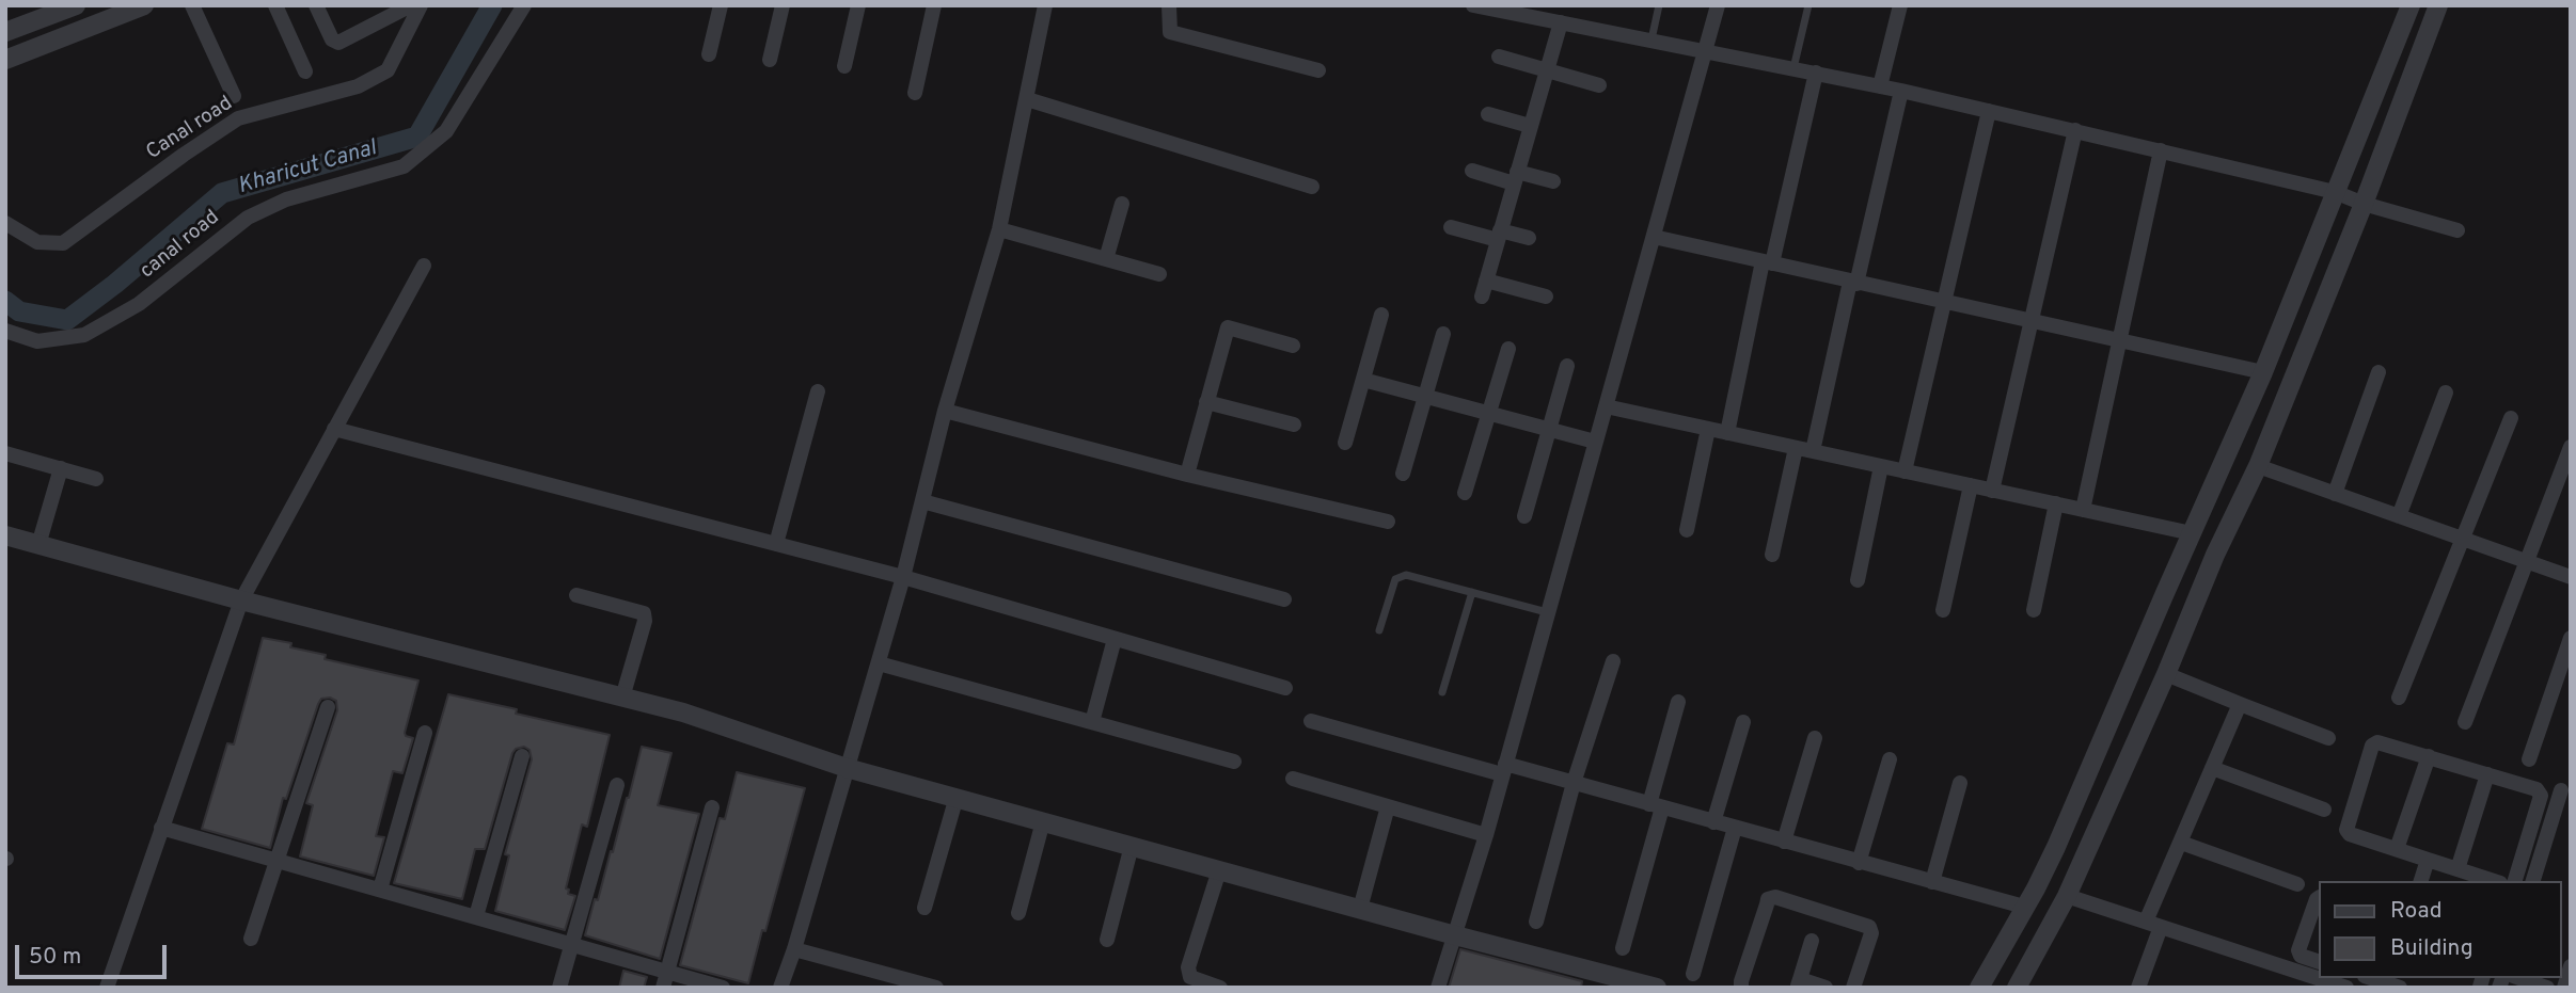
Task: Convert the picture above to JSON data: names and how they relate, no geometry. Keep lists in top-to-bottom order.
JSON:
{
  "streets": {
    "street": ["Canal road", "canal road"]
  },
  "water": ["Kharicut Canal"],
  "legend": ["Road", "Building"],
  "scale_bar": "50 m"
}
